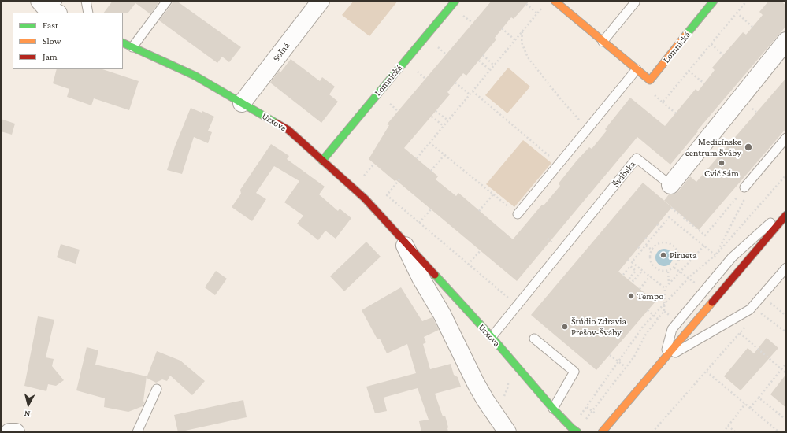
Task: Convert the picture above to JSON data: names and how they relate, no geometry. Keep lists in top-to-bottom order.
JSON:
{
  "streets": {
    "street": [
      "Lomnická",
      "Soľná",
      "Urxova",
      "Švábska"
    ]
  },
  "crossings": [
    ["Lomnická", "Urxova"],
    ["Soľná", "Urxova"],
    ["Urxova", "Švábska"]
  ],
  "places": [
    "Medicínske centrum Šváby",
    "Cvič Sám",
    "Pirueta",
    "Tempo",
    "Štúdio Zdravia Prešov-Šváby"
  ],
  "legend": ["Fast", "Slow", "Jam"],
  "north": "bottom"
}
